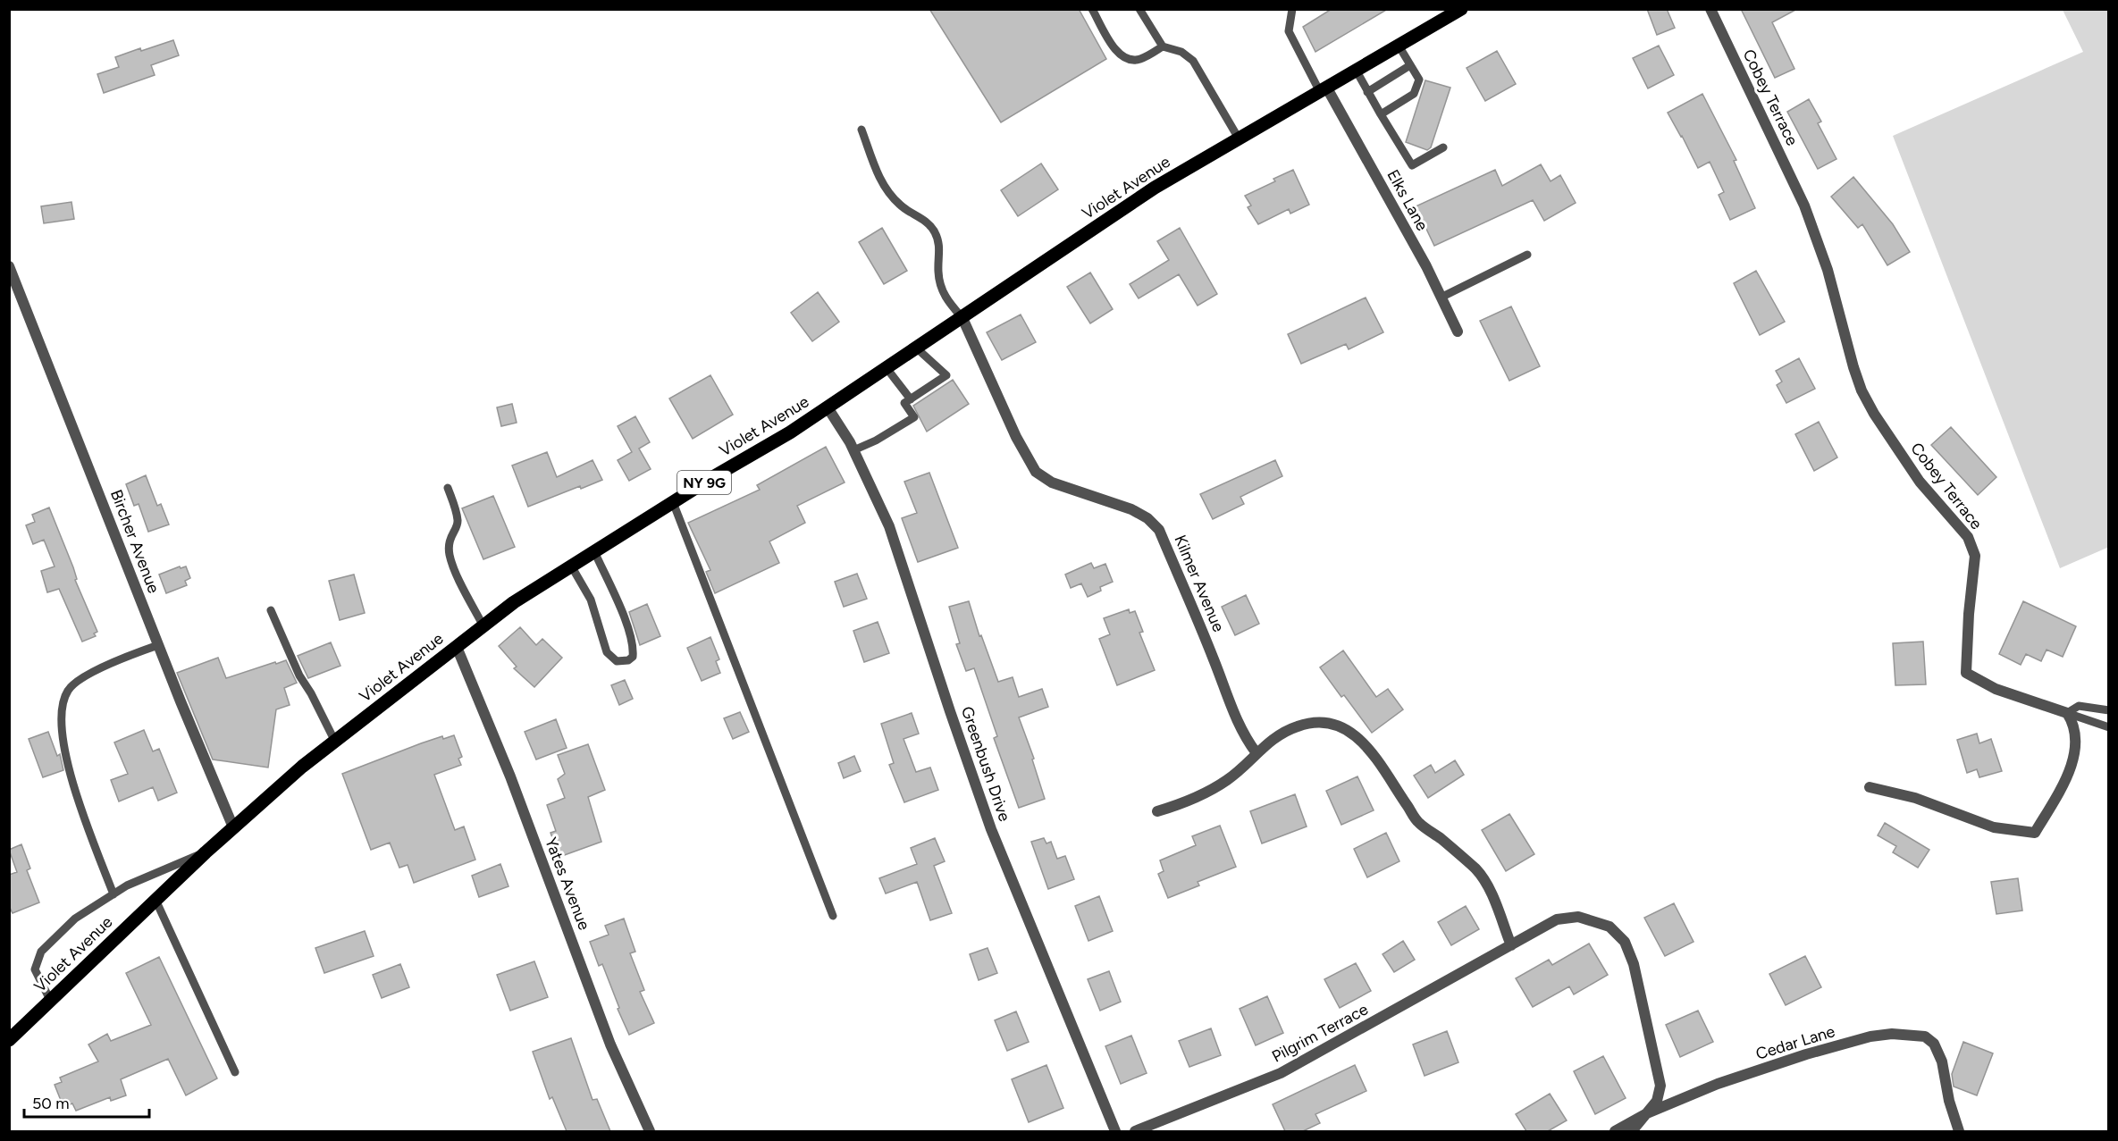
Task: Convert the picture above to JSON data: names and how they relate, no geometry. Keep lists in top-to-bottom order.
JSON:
{
  "streets": {
    "main road": ["Violet Avenue", "NY 9G"],
    "street": [
      "Cobey Terrace",
      "Elks Lane",
      "Bircher Avenue",
      "Kilmer Avenue",
      "Greenbush Drive",
      "Yates Avenue",
      "Pilgrim Terrace",
      "Cedar Lane"
    ]
  },
  "crossings": [
    ["Violet Avenue", "Elks Lane"],
    ["Violet Avenue", "Bircher Avenue"],
    ["Violet Avenue", "Kilmer Avenue"],
    ["Violet Avenue", "Greenbush Drive"],
    ["Violet Avenue", "Yates Avenue"],
    ["Pilgrim Terrace", "Cedar Lane"]
  ],
  "scale_bar": "50 m"
}
